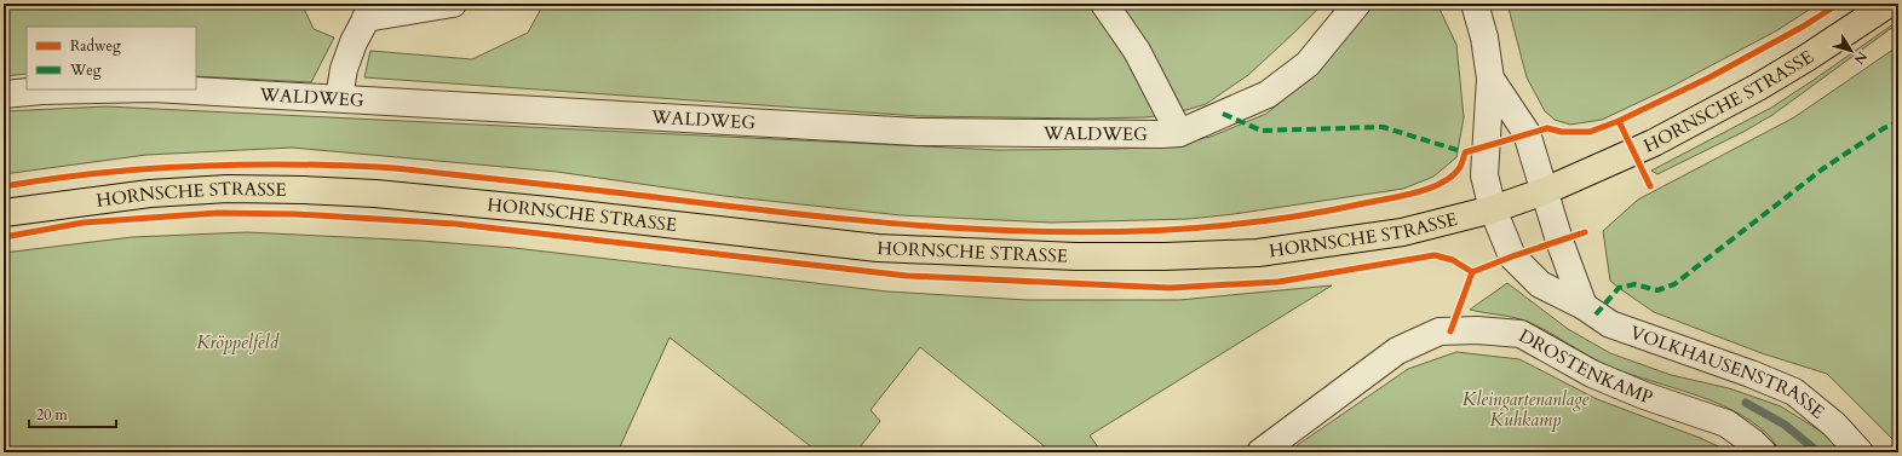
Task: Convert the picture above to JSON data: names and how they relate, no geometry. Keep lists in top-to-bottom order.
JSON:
{
  "streets": {
    "main road": ["HORNSCHE STRASSE"],
    "street": ["WALDWEG", "DROSTENKAMP", "VOLKHAUSENSTRASSE"]
  },
  "crossings": [
    ["HORNSCHE STRASSE", "VOLKHAUSENSTRASSE"]
  ],
  "parks": ["Kröppelfeld", "Kleingartenanlage Kuhkamp"],
  "legend": ["Radweg", "Weg"],
  "scale_bar": "20 m",
  "north": "bottom right"
}
